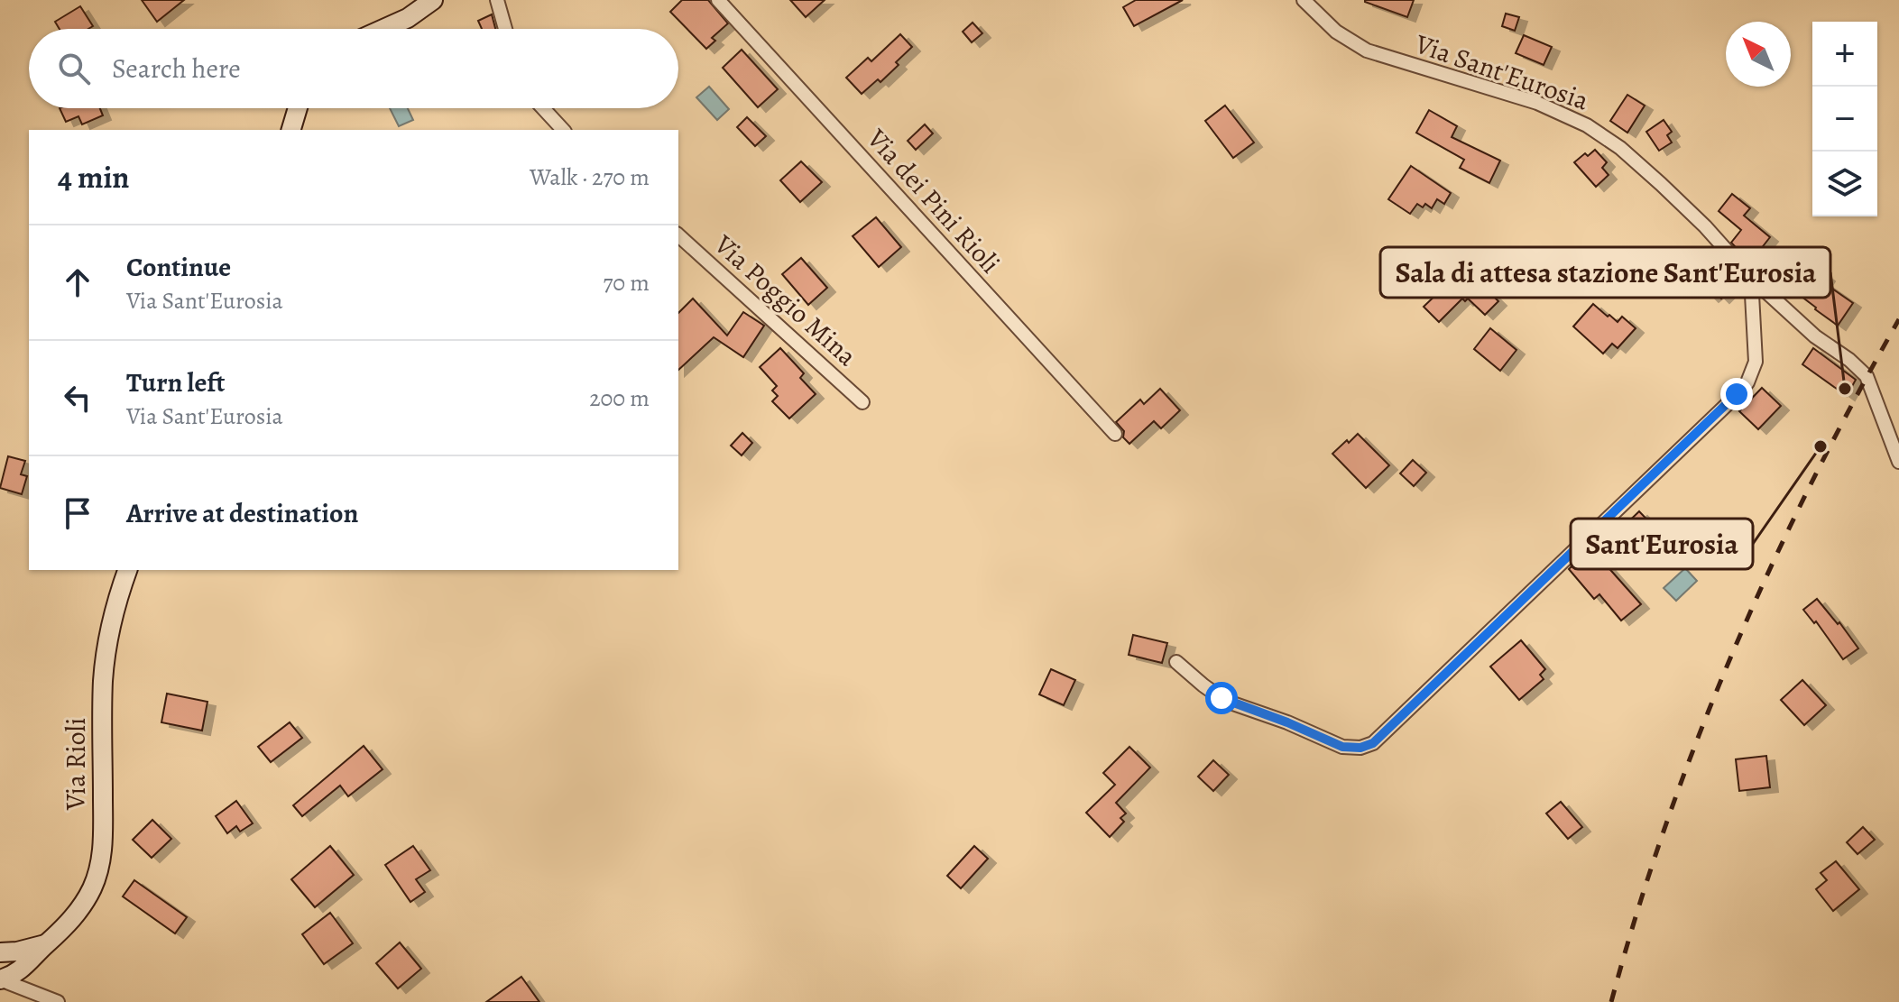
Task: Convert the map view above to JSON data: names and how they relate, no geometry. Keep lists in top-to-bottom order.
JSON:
{
  "streets": {
    "main road": ["Via Rioli"],
    "street": ["Via Sant'Eurosia", "Via dei Pini Rioli", "Via Poggio Mina"]
  },
  "places": ["Sala di attesa stazione Sant'Eurosia", "Sant'Eurosia"],
  "north": "top left",
  "page": {
    "map_buttons": ["+", "−"],
    "search": "Search here",
    "heading": ["4 min", "Walk · 270 m"],
    "list": [
      ["Continue", "Via Sant'Eurosia", "70 m"],
      ["Turn left", "Via Sant'Eurosia", "200 m"],
      "Arrive at destination"
    ]
  }
}
